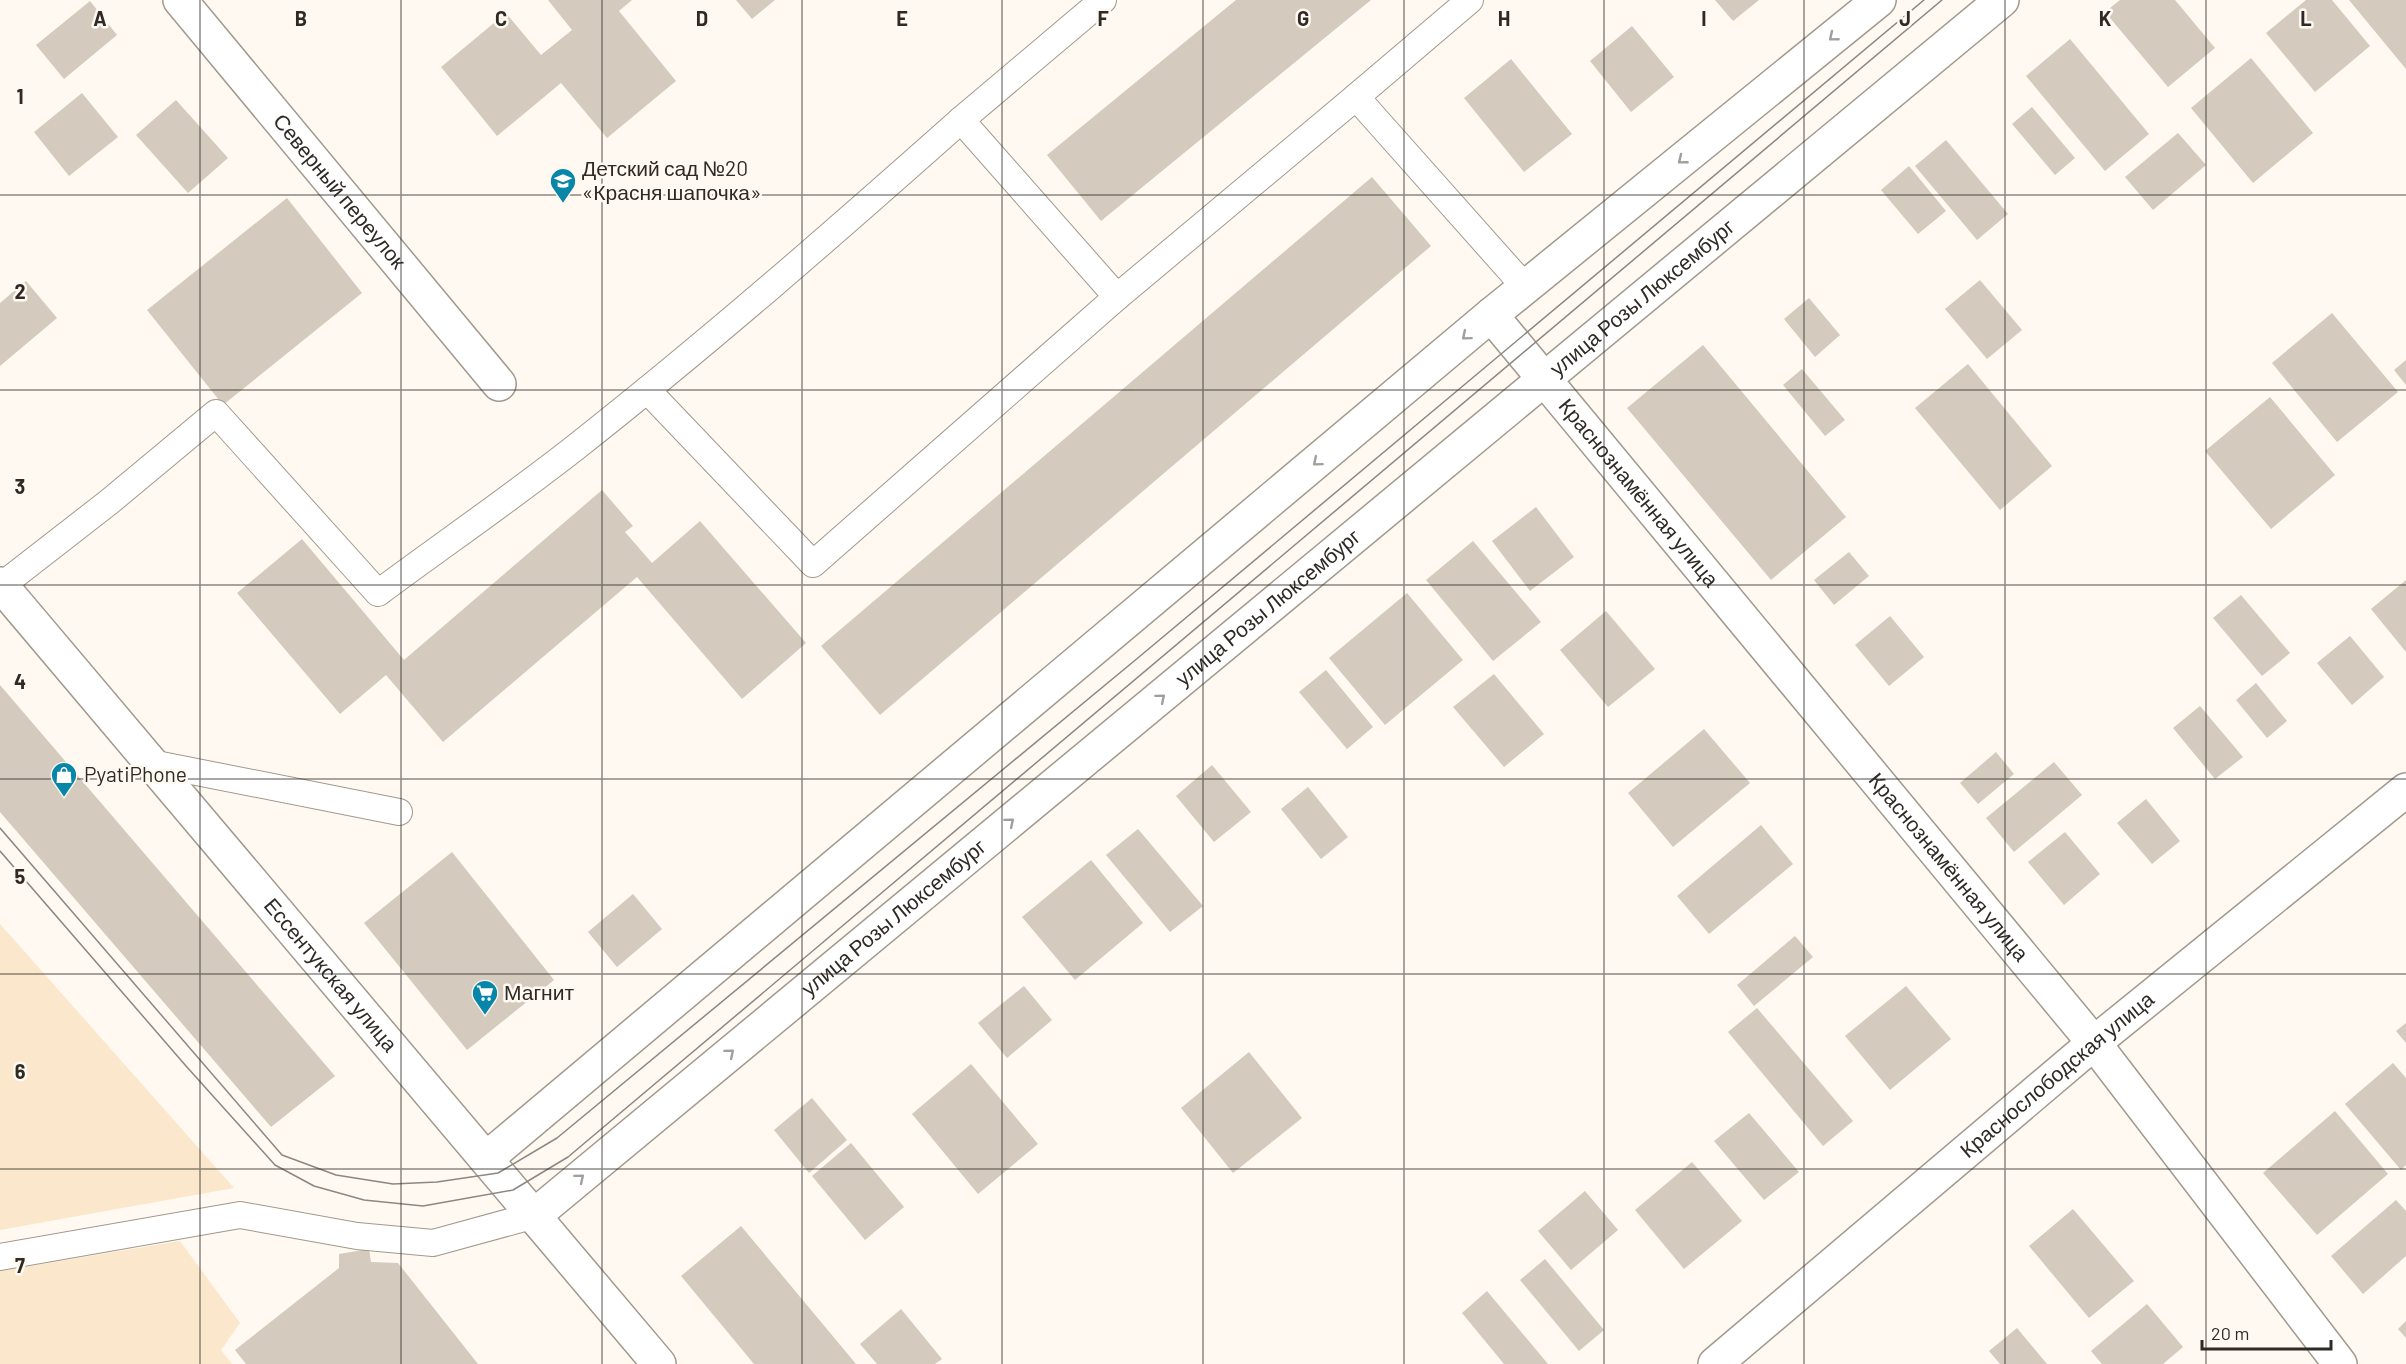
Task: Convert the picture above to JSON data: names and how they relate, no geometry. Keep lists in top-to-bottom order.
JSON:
{
  "streets": {
    "street": [
      "Северный переулок",
      "улица Розы Люксембург",
      "Краснознамённая улица",
      "Ессентукская улица",
      "Краснослободская улица"
    ]
  },
  "crossings": [
    ["улица Розы Люксембург", "Краснознамённая улица"],
    ["улица Розы Люксембург", "Ессентукская улица"],
    ["Краснознамённая улица", "Краснослободская улица"]
  ],
  "places": {
    "school or university": ["Детский сад №20 «Красня шапочка»"],
    "shop": ["PyatiPhone"],
    "supermarket": ["Магнит"]
  },
  "scale_bar": "20 m",
  "grid": {
    "columns": [
      "A",
      "B",
      "C",
      "D",
      "E",
      "F",
      "G",
      "H",
      "I",
      "J",
      "K",
      "L"
    ],
    "rows": [
      "1",
      "2",
      "3",
      "4",
      "5",
      "6",
      "7"
    ]
  }
}
